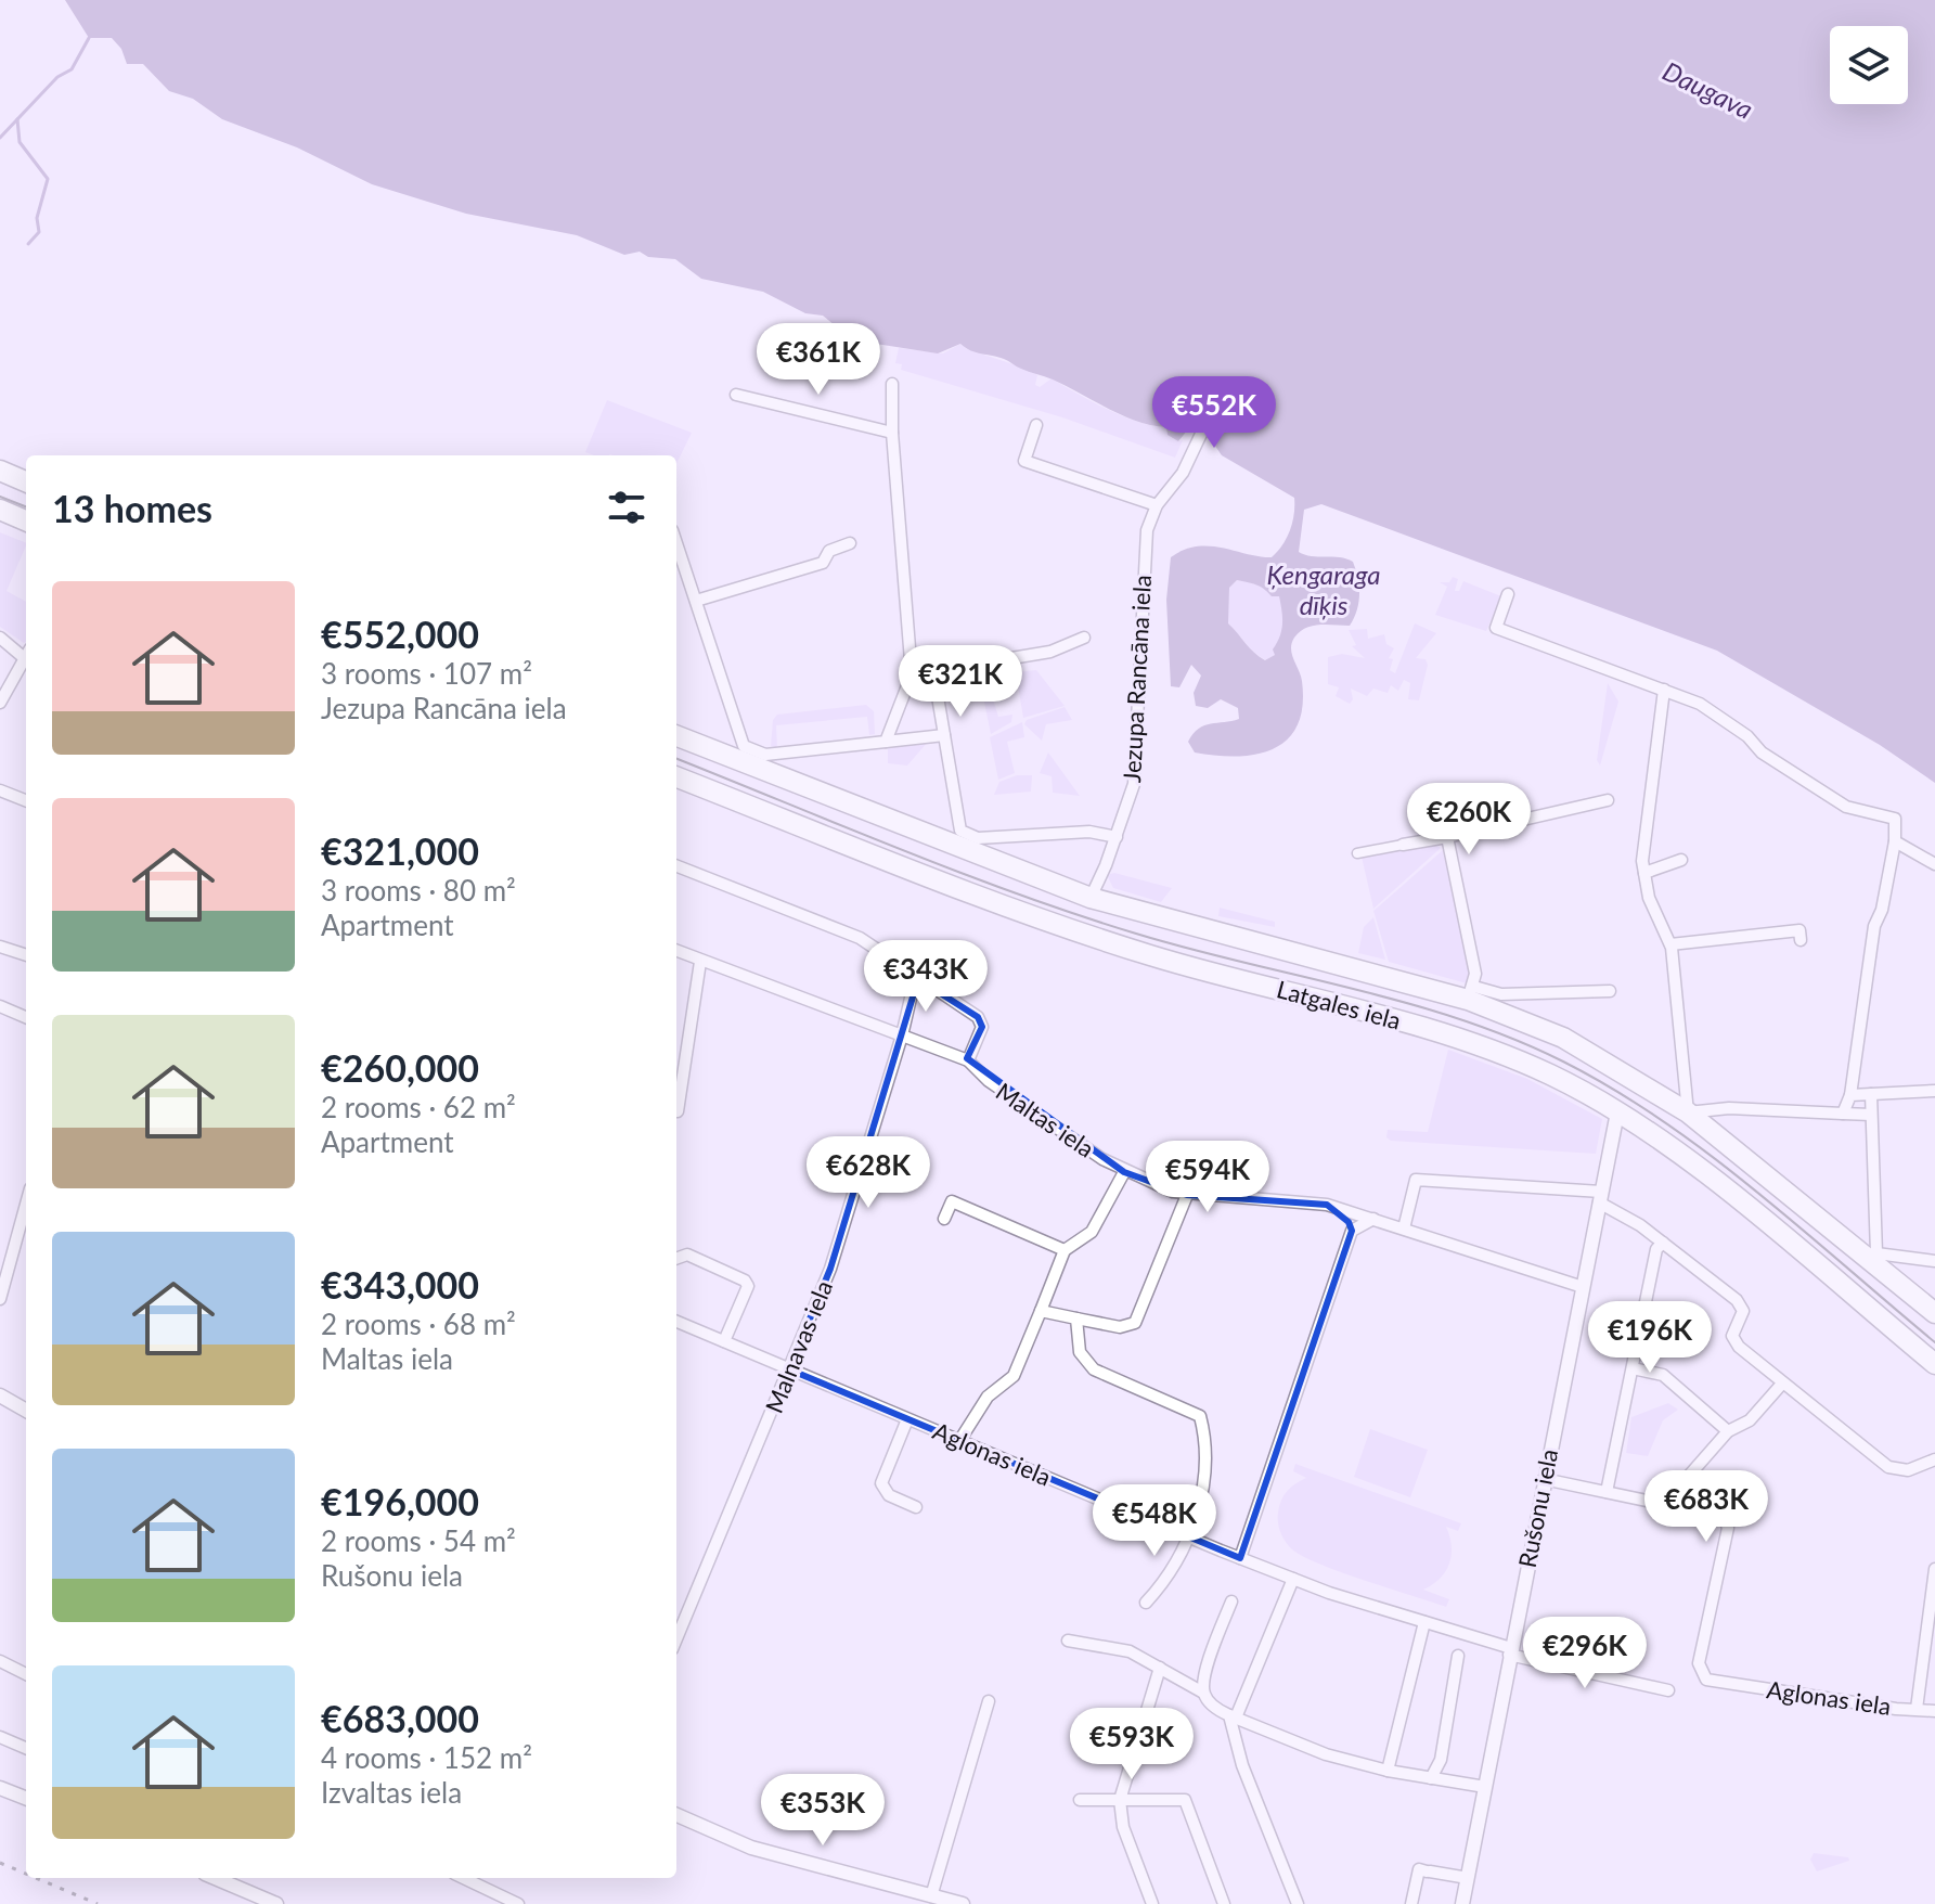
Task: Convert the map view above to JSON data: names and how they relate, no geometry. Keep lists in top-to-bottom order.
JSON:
{
  "streets": {
    "highway": ["Latgales iela"],
    "street": [
      "Jezupa Rancāna iela",
      "Maltas iela",
      "Malnavas iela",
      "Aglonas iela",
      "Rušonu iela"
    ]
  },
  "crossings": [
    ["Jezupa Rancāna iela", "Latgales iela"],
    ["Latgales iela", "Rušonu iela"],
    ["Maltas iela", "Malnavas iela"],
    ["Maltas iela", "Rušonu iela"],
    ["Malnavas iela", "Aglonas iela"],
    ["Aglonas iela", "Rušonu iela"]
  ],
  "water": ["Daugava", "Ķengaraga dīķis"],
  "page": {
    "price": [
      "€361K",
      "€552K",
      "€321K",
      "€260K",
      "€343K",
      "€628K",
      "€594K",
      "€196K",
      "€683K",
      "€548K",
      "€296K",
      "€593K",
      "€353K"
    ],
    "heading": "13 homes",
    "list": [
      {
        "name": "€552,000",
        "note": "3 rooms · 107 m² · Jezupa Rancāna iela"
      },
      {
        "name": "€321,000",
        "note": "3 rooms · 80 m² · Apartment"
      },
      {
        "name": "€260,000",
        "note": "2 rooms · 62 m² · Apartment"
      },
      {
        "name": "€343,000",
        "note": "2 rooms · 68 m² · Maltas iela"
      },
      {
        "name": "€196,000",
        "note": "2 rooms · 54 m² · Rušonu iela"
      },
      {
        "name": "€683,000",
        "note": "4 rooms · 152 m² · Izvaltas iela"
      }
    ]
  }
}
